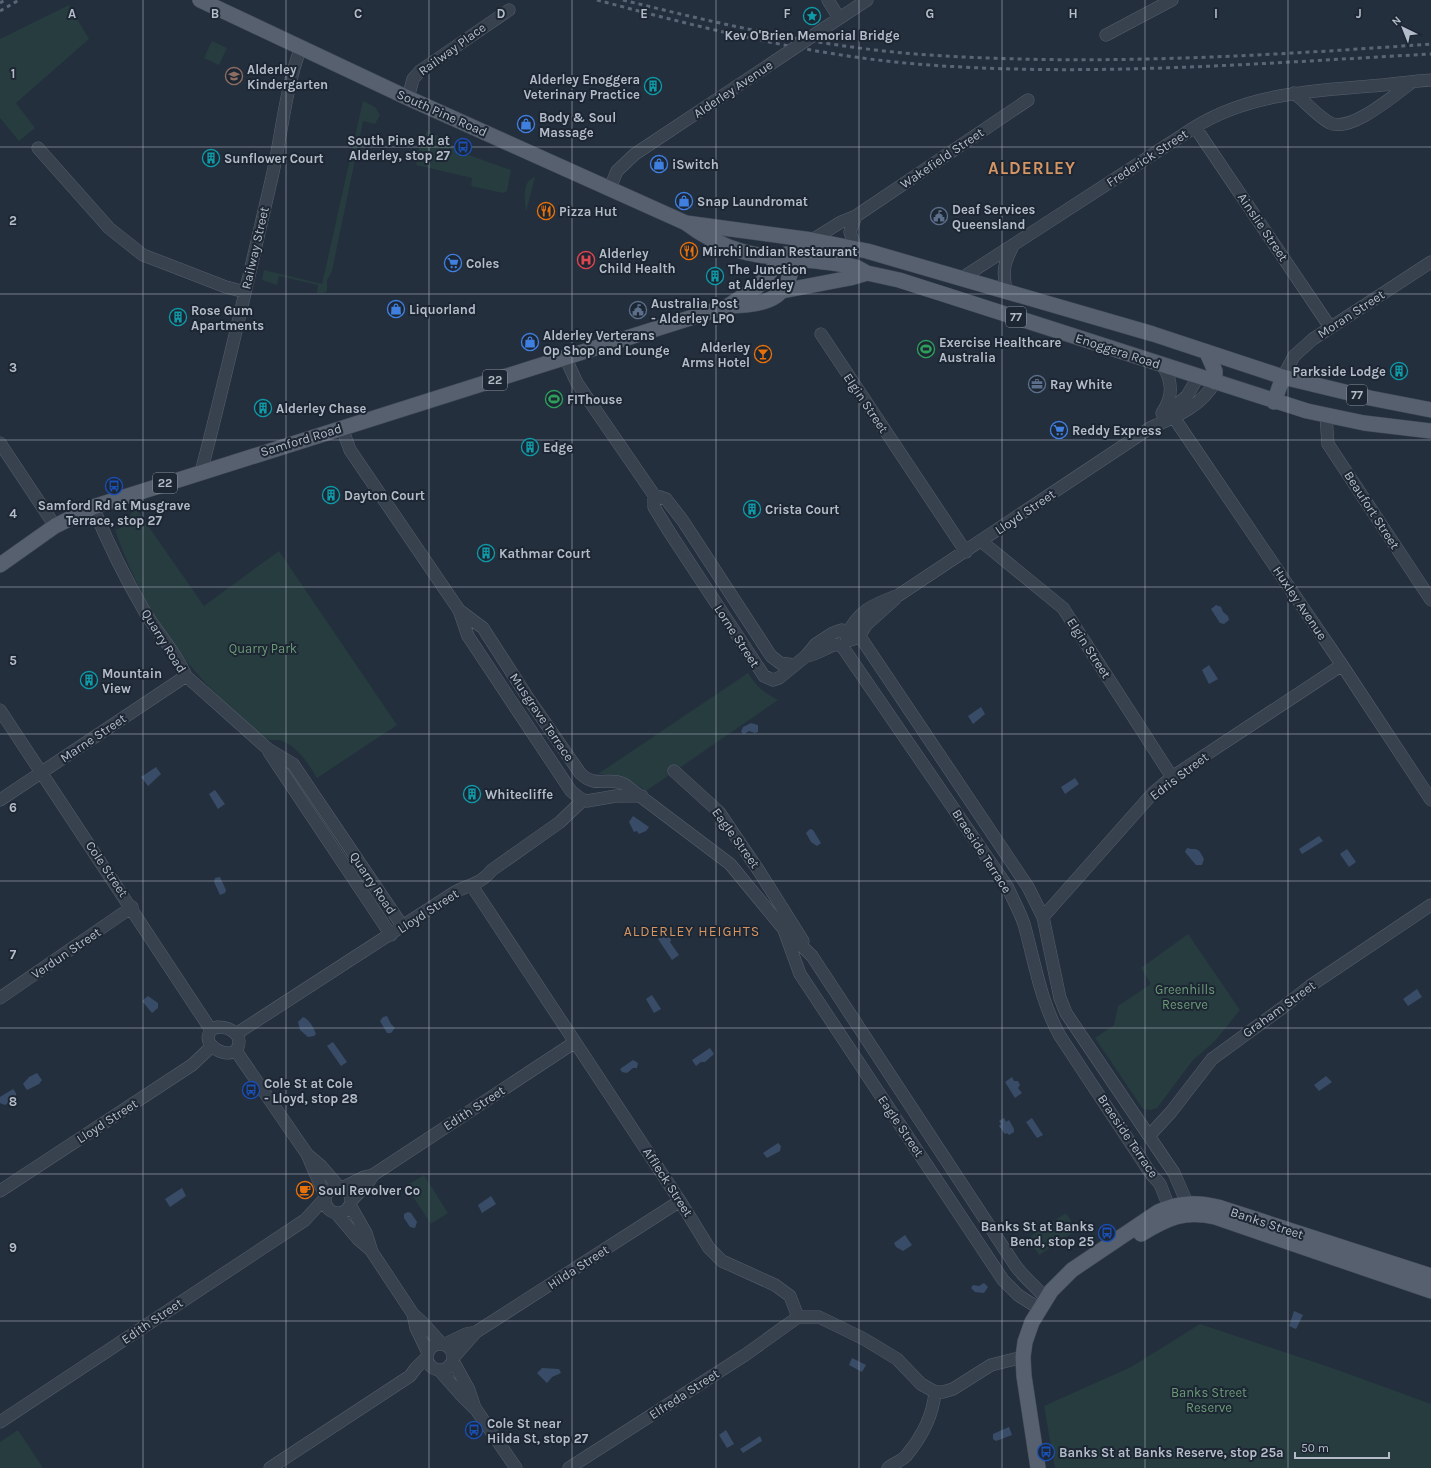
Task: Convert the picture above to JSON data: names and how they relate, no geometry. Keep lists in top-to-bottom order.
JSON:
{
  "streets": {
    "main road": [
      "South Pine Road",
      "77",
      "Enoggera Road",
      "22",
      "Samford Road",
      "Banks Street"
    ],
    "street": [
      "Railway Place",
      "Alderley Avenue",
      "Wakefield Street",
      "Frederick Street",
      "Ainslie Street",
      "Railway Street",
      "Moran Street",
      "Elgin Street",
      "Beaufort Street",
      "Lloyd Street",
      "Huxley Avenue",
      "Lorne Street",
      "Quarry Road",
      "Musgrave Terrace",
      "Marne Street",
      "Edris Street",
      "Eagle Street",
      "Braeside Terrace",
      "Cole Street",
      "Verdun Street",
      "Graham Street",
      "Edith Street",
      "Affleck Street",
      "Hilda Street",
      "Elfreda Street"
    ]
  },
  "crossings": [
    ["Railway Place", "South Pine Road"],
    ["Alderley Avenue", "South Pine Road"],
    ["South Pine Road", "Wakefield Street"],
    ["South Pine Road", "Railway Street"],
    ["South Pine Road", "Enoggera Road"],
    ["South Pine Road", "Samford Road"],
    ["Wakefield Street", "Enoggera Road"],
    ["Wakefield Street", "Samford Road"],
    ["Frederick Street", "Ainslie Street"],
    ["Frederick Street", "Enoggera Road"],
    ["Ainslie Street", "Moran Street"],
    ["Railway Street", "Samford Road"],
    ["Moran Street", "Enoggera Road"],
    ["Enoggera Road", "Samford Road"],
    ["Enoggera Road", "Beaufort Street"],
    ["Enoggera Road", "Lloyd Street"],
    ["Elgin Street", "Lloyd Street"],
    ["Elgin Street", "Edris Street"],
    ["Samford Road", "Lorne Street"],
    ["Samford Road", "Quarry Road"],
    ["Samford Road", "Musgrave Terrace"],
    ["Lloyd Street", "Huxley Avenue"],
    ["Lloyd Street", "Quarry Road"],
    ["Lloyd Street", "Musgrave Terrace"],
    ["Lloyd Street", "Braeside Terrace"],
    ["Lloyd Street", "Cole Street"],
    ["Lloyd Street", "Affleck Street"],
    ["Huxley Avenue", "Edris Street"],
    ["Quarry Road", "Marne Street"],
    ["Musgrave Terrace", "Eagle Street"],
    ["Marne Street", "Cole Street"],
    ["Edris Street", "Braeside Terrace"],
    ["Eagle Street", "Banks Street"],
    ["Braeside Terrace", "Graham Street"],
    ["Braeside Terrace", "Banks Street"],
    ["Cole Street", "Verdun Street"],
    ["Edith Street", "Affleck Street"],
    ["Affleck Street", "Hilda Street"],
    ["Affleck Street", "Elfreda Street"]
  ],
  "districts": ["ALDERLEY", "ALDERLEY HEIGHTS"],
  "parks": ["Quarry Park", "Greenhills Reserve", "Banks Street Reserve"],
  "places": {
    "place": ["Kev O'Brien Memorial Bridge"],
    "school or university": ["Alderley Kindergarten"],
    "building": [
      "Alderley Enoggera Veterinary Practice",
      "Sunflower Court",
      "The Junction at Alderley",
      "Rose Gum Apartments",
      "Parkside Lodge",
      "Alderley Chase",
      "Edge",
      "Dayton Court",
      "Crista Court",
      "Kathmar Court",
      "Mountain View",
      "Whitecliffe"
    ],
    "shop": [
      "Body & Soul Massage",
      "iSwitch",
      "Snap Laundromat",
      "Liquorland",
      "Alderley Verterans Op Shop and Lounge"
    ],
    "bus stop": [
      "South Pine Rd at Alderley, stop 27",
      "Samford Rd at Musgrave Terrace, stop 27",
      "Cole St at Cole - Lloyd, stop 28",
      "Banks St at Banks Bend, stop 25",
      "Cole St near Hilda St, stop 27",
      "Banks St at Banks Reserve, stop 25a"
    ],
    "restaurant": ["Pizza Hut", "Mirchi Indian Restaurant"],
    "public building": ["Deaf Services Queensland", "Australia Post - Alderley LPO"],
    "hospital": ["Alderley Child Health"],
    "supermarket": ["Coles", "Reddy Express"],
    "sports": ["Exercise Healthcare Australia", "FIThouse"],
    "bar": ["Alderley Arms Hotel"],
    "office": ["Ray White"],
    "cafe": ["Soul Revolver Co"]
  },
  "scale_bar": "50 m",
  "north": "top left",
  "grid": {
    "columns": [
      "A",
      "B",
      "C",
      "D",
      "E",
      "F",
      "G",
      "H",
      "I",
      "J"
    ],
    "rows": [
      "1",
      "2",
      "3",
      "4",
      "5",
      "6",
      "7",
      "8",
      "9"
    ]
  }
}
